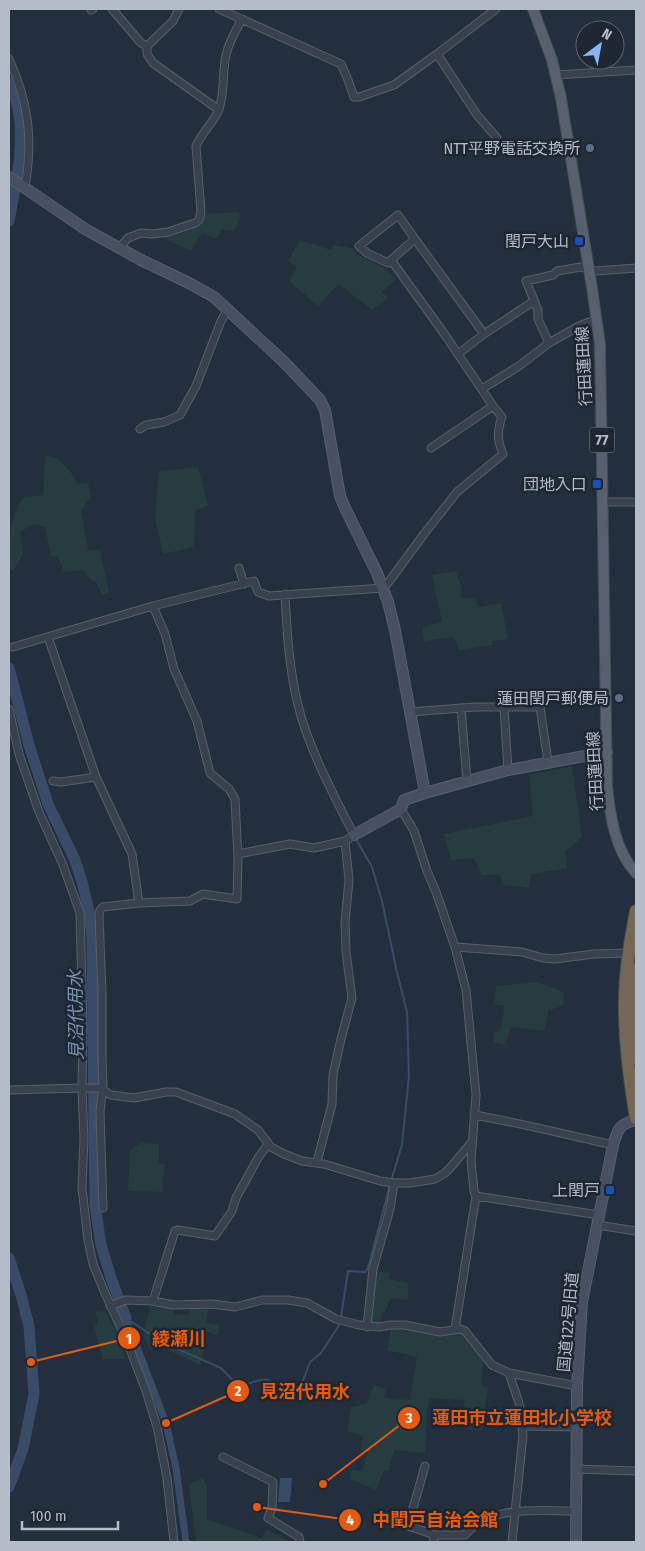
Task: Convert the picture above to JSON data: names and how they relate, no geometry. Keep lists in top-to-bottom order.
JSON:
{
  "streets": {
    "main road": ["行田蓮田線", "77"],
    "street": ["国道122号旧道"]
  },
  "water": ["見沼代用水"],
  "places": {
    "other": [
      "NTT平野電話交換所",
      "蓮田閏戸郵便局",
      "綾瀬川",
      "見沼代用水",
      "蓮田市立蓮田北小学校",
      "中閏戸自治会館"
    ],
    "transit": ["閏戸大山", "団地入口", "上閏戸"]
  },
  "scale_bar": "100 m",
  "north": "top right"
}
